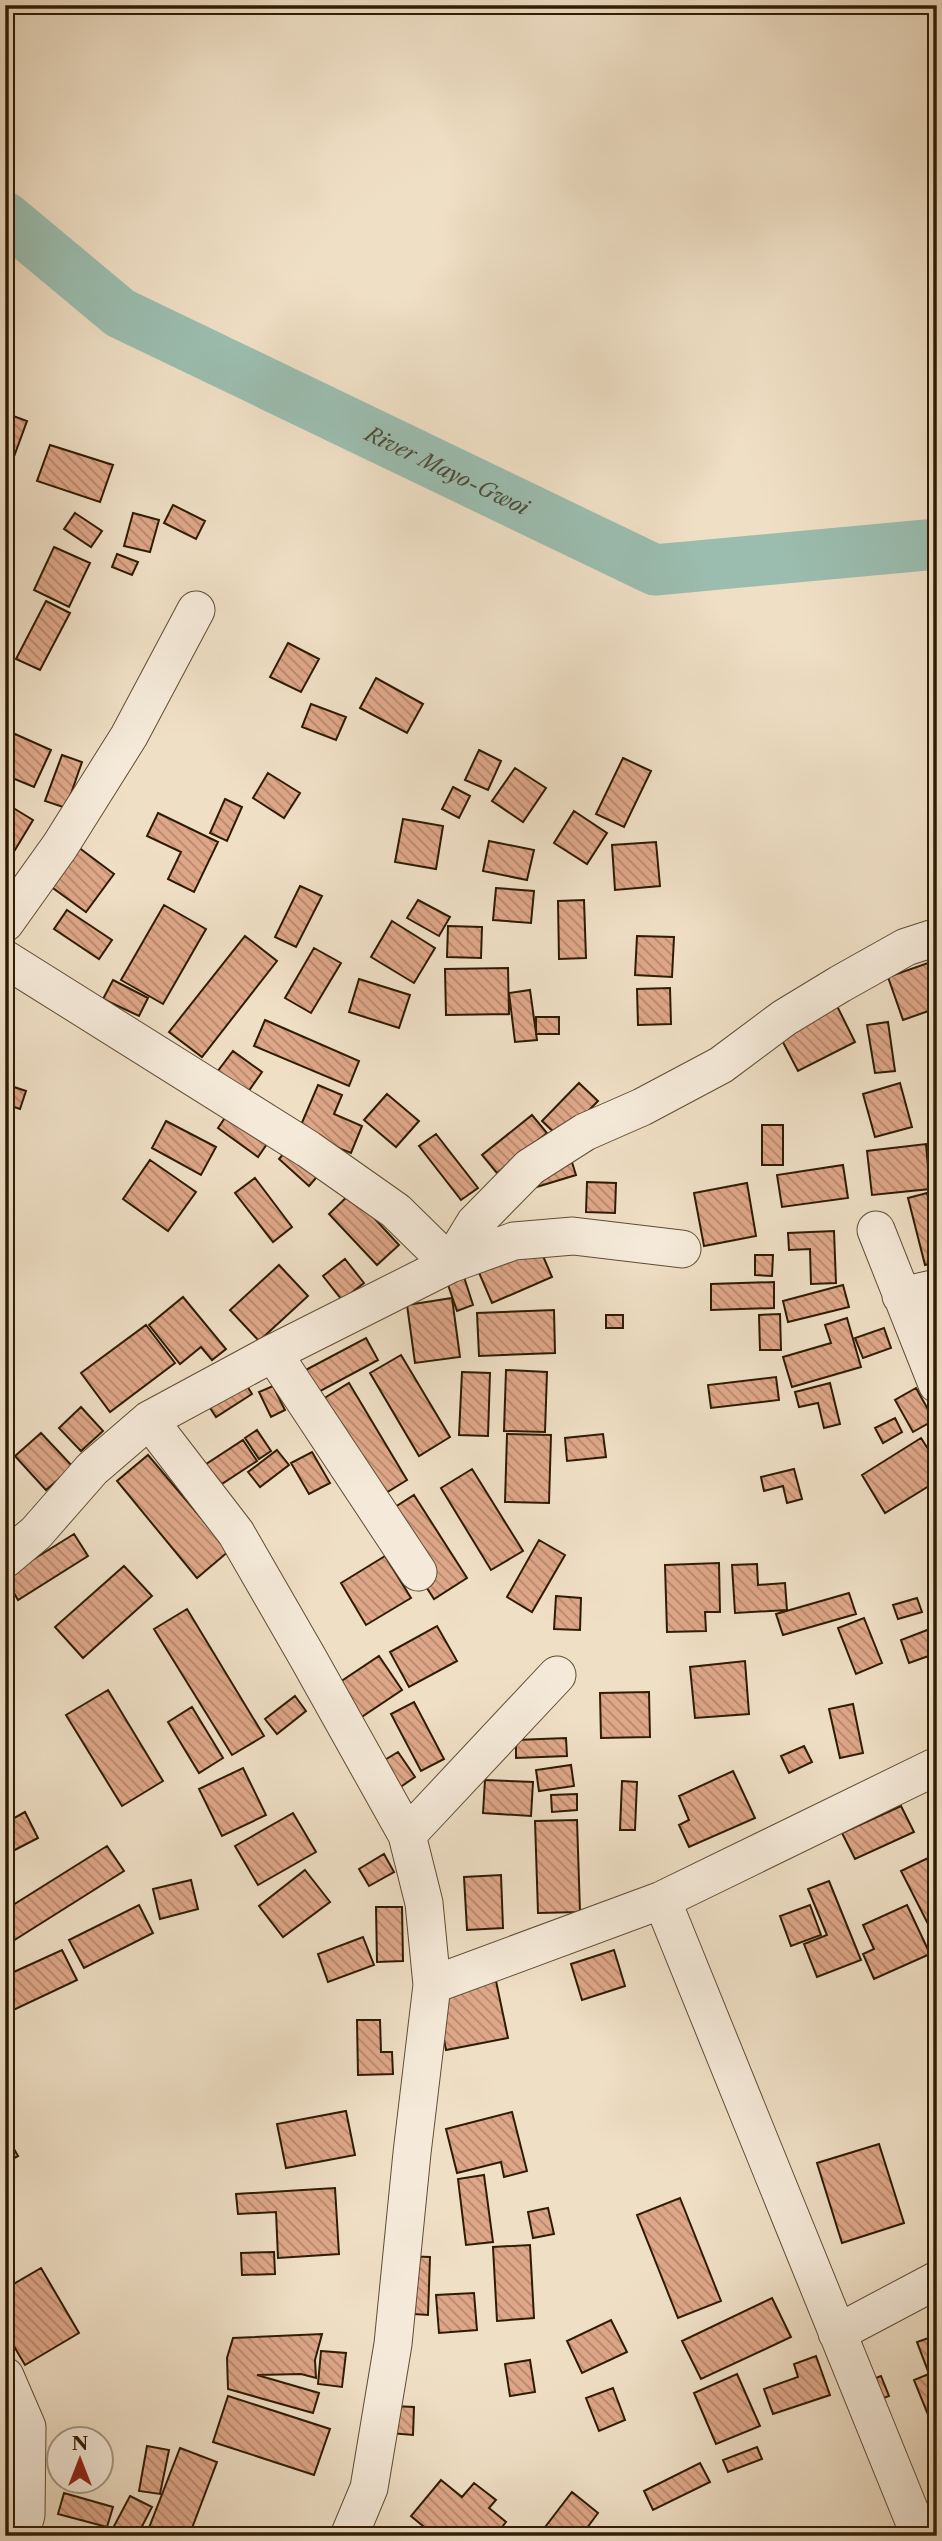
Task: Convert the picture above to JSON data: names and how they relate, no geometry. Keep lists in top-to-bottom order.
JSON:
{
  "water": ["River Mayo-Gwoi"],
  "north": "top"
}
